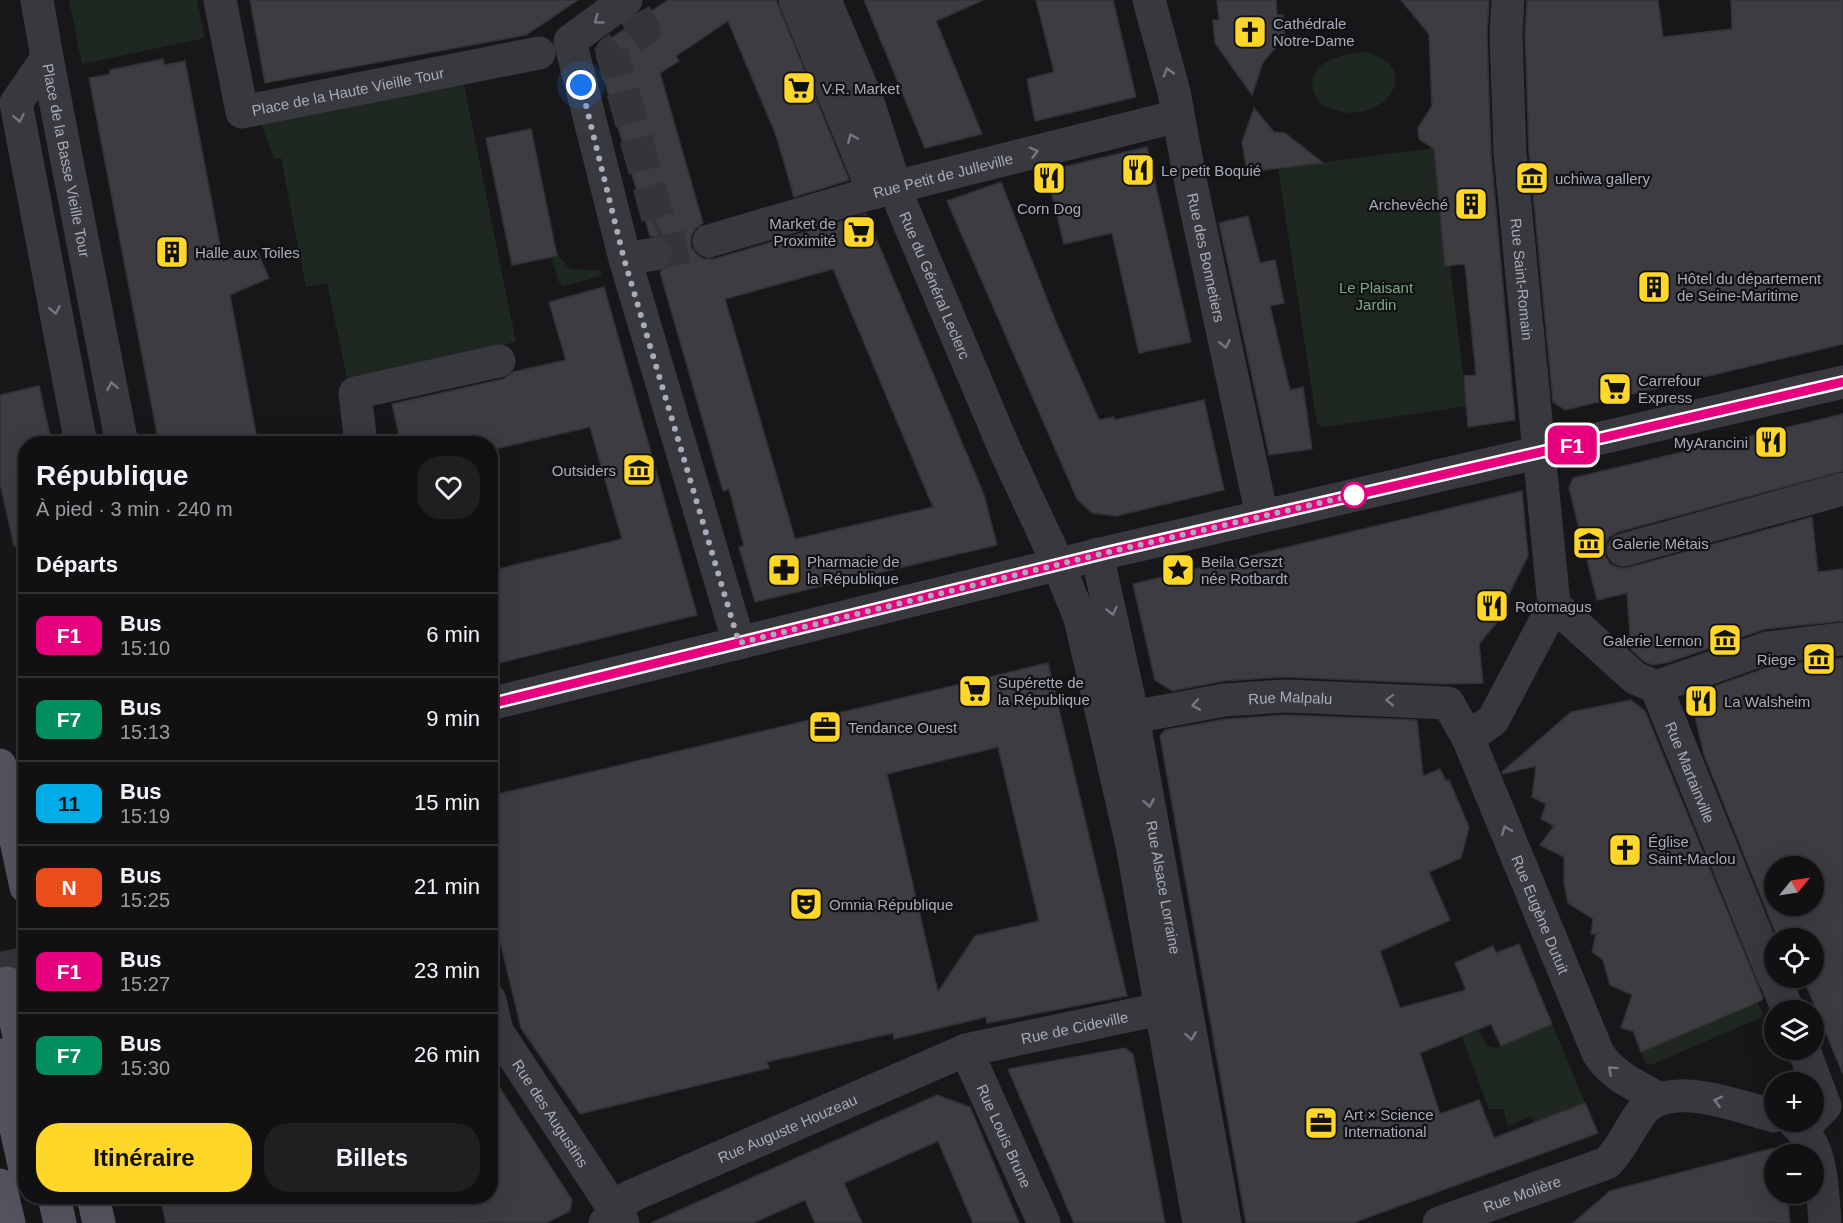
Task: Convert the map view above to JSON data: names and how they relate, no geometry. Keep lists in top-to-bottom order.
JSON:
{
  "streets": {
    "street": [
      "Place de la Haute Vieille Tour",
      "Place de la Basse Vieille Tour",
      "Rue Petit de Julleville",
      "Rue des Bonnetiers",
      "Rue Saint-Romain",
      "Rue du Général Leclerc",
      "Rue Malpalu",
      "Rue Martainville",
      "Rue Alsace Lorraine",
      "Rue Eugène Dutuit",
      "Rue de Cideville",
      "Rue des Augustins",
      "Rue Auguste Houzeau",
      "Rue Louis Brune",
      "Rue Molière"
    ]
  },
  "crossings": [
    ["Rue Petit de Julleville", "Rue des Bonnetiers"],
    ["Rue Petit de Julleville", "Rue du Général Leclerc"],
    ["Rue du Général Leclerc", "Rue Alsace Lorraine"],
    ["Rue Malpalu", "Rue Alsace Lorraine"],
    ["Rue Malpalu", "Rue Eugène Dutuit"],
    ["Rue Alsace Lorraine", "Rue de Cideville"],
    ["Rue Eugène Dutuit", "Rue Molière"],
    ["Rue de Cideville", "Rue Auguste Houzeau"],
    ["Rue de Cideville", "Rue Louis Brune"],
    ["Rue des Augustins", "Rue Auguste Houzeau"],
    ["Rue Auguste Houzeau", "Rue Louis Brune"]
  ],
  "one_way": ["Rue Petit de Julleville", "Rue Eugène Dutuit"],
  "parks": ["Le Plaisant Jardin"],
  "places": {
    "church": ["Cathédrale Notre-Dame", "Église Saint-Maclou"],
    "supermarket": [
      "V.R. Market",
      "Market de Proximité",
      "Carrefour Express",
      "Supérette de la République"
    ],
    "restaurant": [
      "Le petit Boquié",
      "Corn Dog",
      "MyArancini",
      "Rotomagus",
      "La Walsheim"
    ],
    "museum": [
      "uchiwa gallery",
      "Outsiders",
      "Galerie Métais",
      "Galerie Lernon",
      "Riege"
    ],
    "building": ["Archevêché", "Halle aux Toiles", "Hôtel du département de Seine-Maritime"],
    "pharmacy": ["Pharmacie de la République"],
    "place": ["Beila Gerszt née Rotbardt"],
    "office": ["Tendance Ouest", "Art × Science International"],
    "theatre": ["Omnia République"]
  },
  "lines": ["bus line F1"],
  "north": "top right",
  "page": {
    "on_map": "F1",
    "heading": [
      ["République", "À pied · 3 min · 240 m"],
      "Départs"
    ],
    "list": [
      {
        "mark": "F1",
        "name": "Bus",
        "note": "15:10",
        "value": "6 min"
      },
      {
        "mark": "F7",
        "name": "Bus",
        "note": "15:13",
        "value": "9 min"
      },
      {
        "mark": "11",
        "name": "Bus",
        "note": "15:19",
        "value": "15 min"
      },
      {
        "mark": "N",
        "name": "Bus",
        "note": "15:25",
        "value": "21 min"
      },
      {
        "mark": "F1",
        "name": "Bus",
        "note": "15:27",
        "value": "23 min"
      },
      {
        "mark": "F7",
        "name": "Bus",
        "note": "15:30",
        "value": "26 min"
      }
    ],
    "map_buttons": ["+", "−"],
    "buttons": ["Itinéraire", "Billets"]
  }
}
